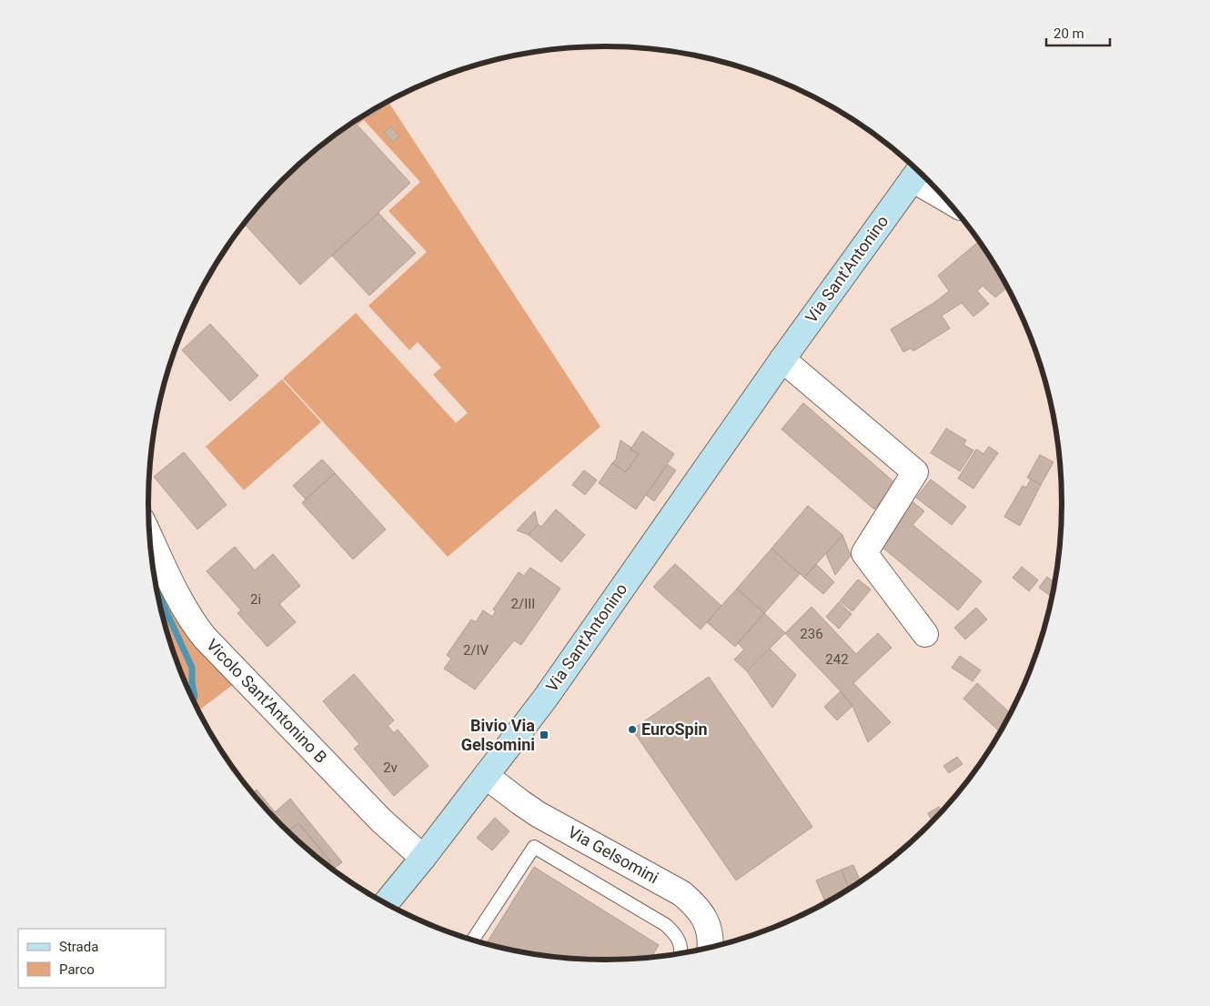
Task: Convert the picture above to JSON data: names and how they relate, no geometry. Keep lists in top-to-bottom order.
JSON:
{
  "streets": {
    "main road": ["Via Sant'Antonino"],
    "street": ["Vicolo Sant'Antonino B", "Via Gelsomini"]
  },
  "crossings": [
    ["Via Sant'Antonino", "Vicolo Sant'Antonino B"],
    ["Via Sant'Antonino", "Via Gelsomini"]
  ],
  "places": {
    "other": ["EuroSpin"],
    "transit": ["Bivio Via Gelsomini"]
  },
  "house_numbers": [
    "2i",
    "2/III",
    "236",
    "2/IV",
    "242",
    "2v"
  ],
  "legend": ["Strada", "Parco"],
  "scale_bar": "20 m"
}
